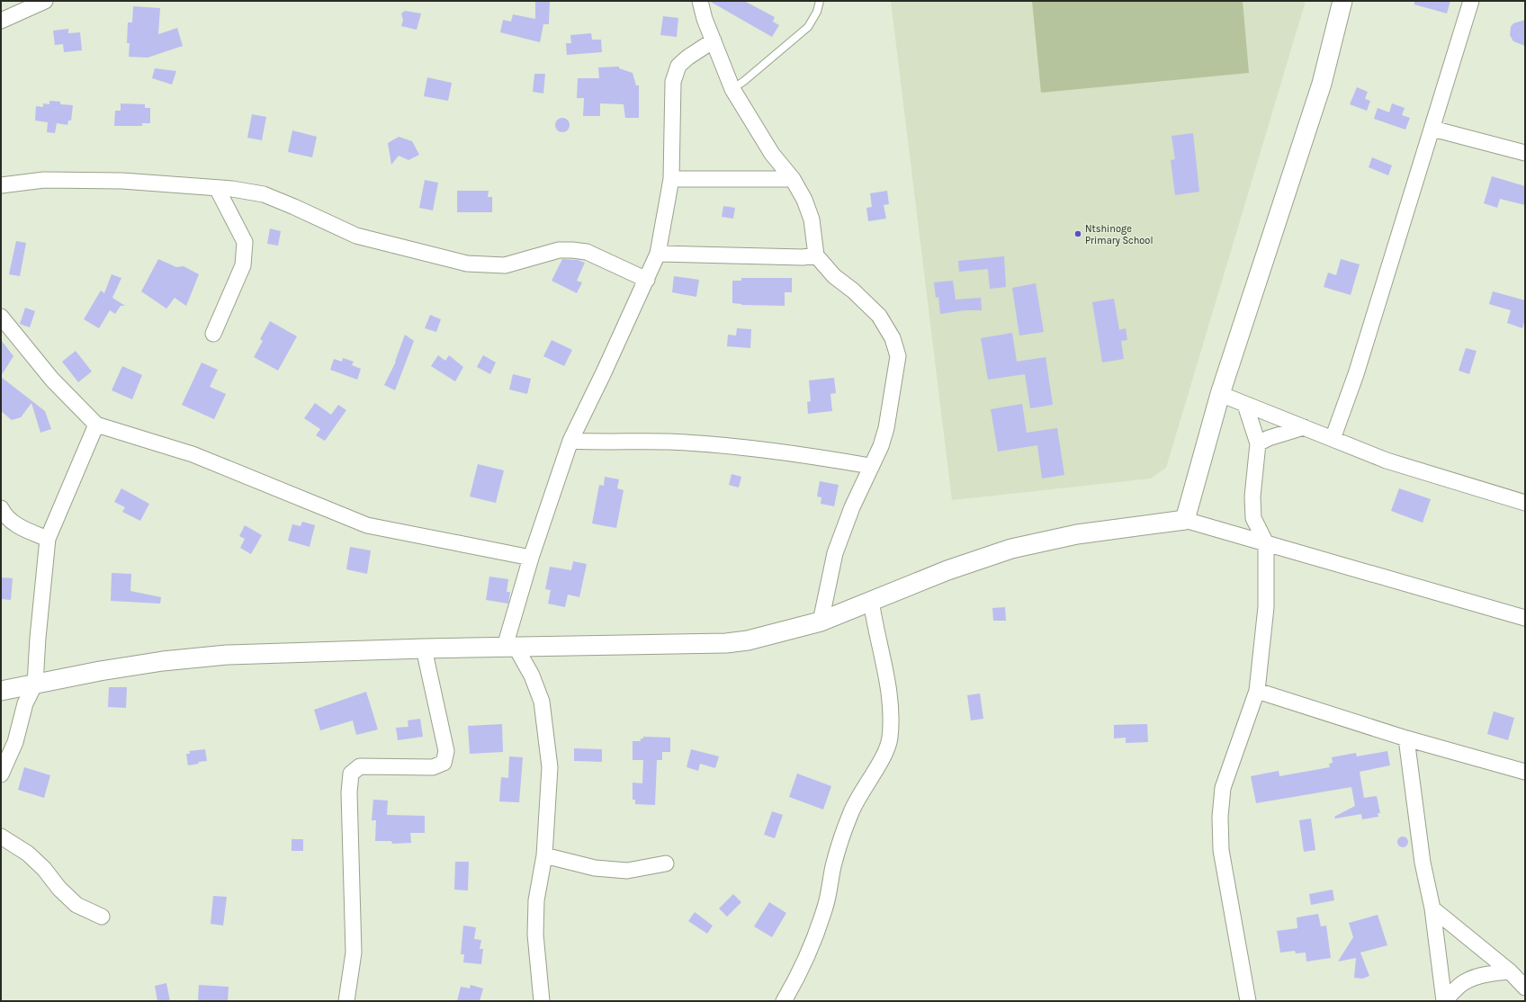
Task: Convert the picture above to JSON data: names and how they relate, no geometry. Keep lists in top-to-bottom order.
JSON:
{
  "places": ["Ntshinoge Primary School"]
}
